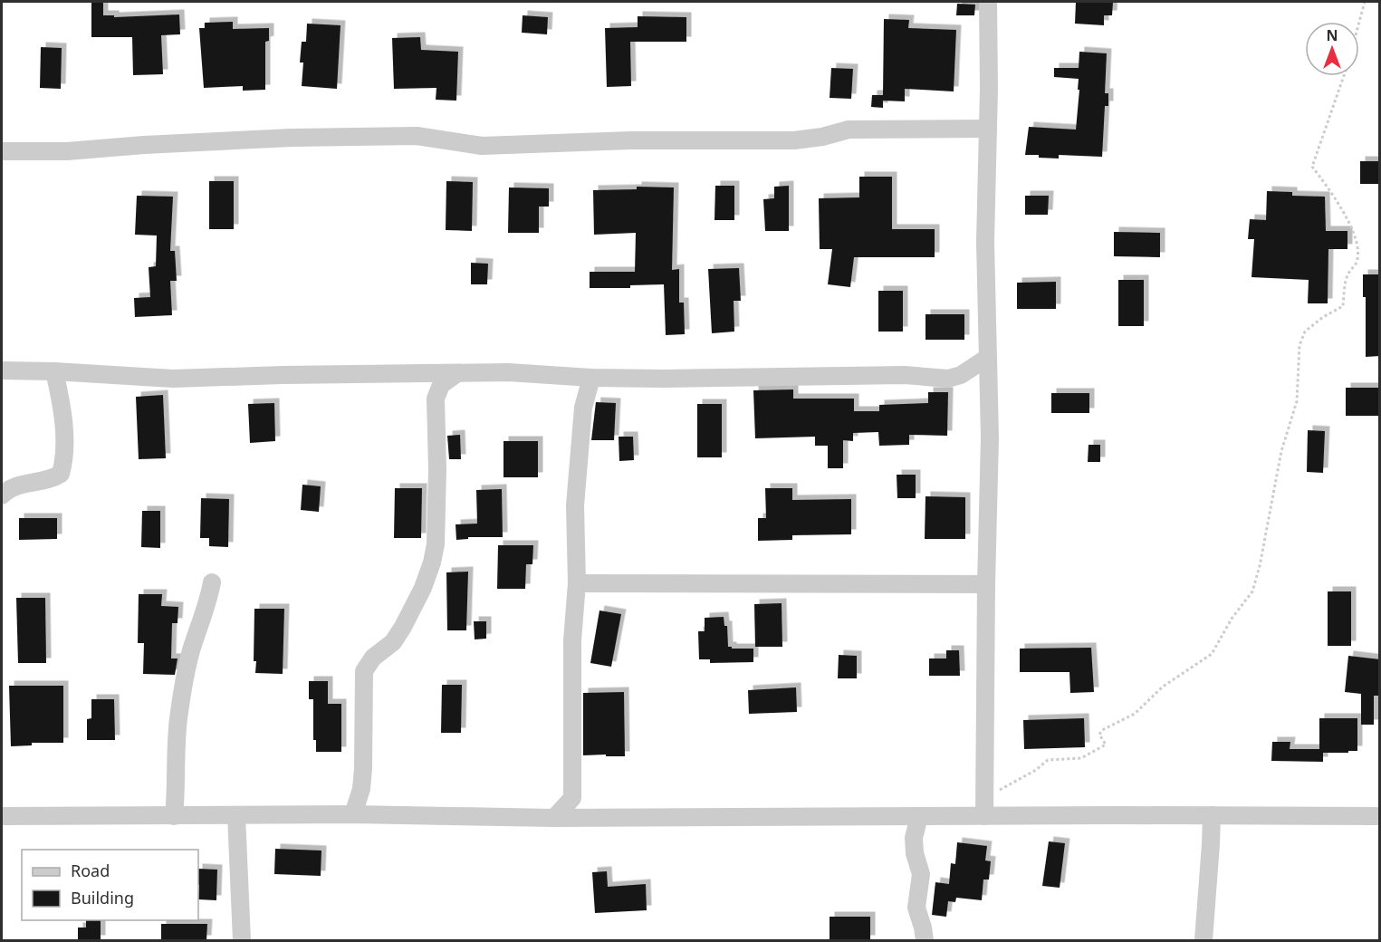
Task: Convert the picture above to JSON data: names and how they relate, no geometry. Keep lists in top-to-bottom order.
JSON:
{
  "legend": ["Road", "Building"],
  "north": "top"
}
